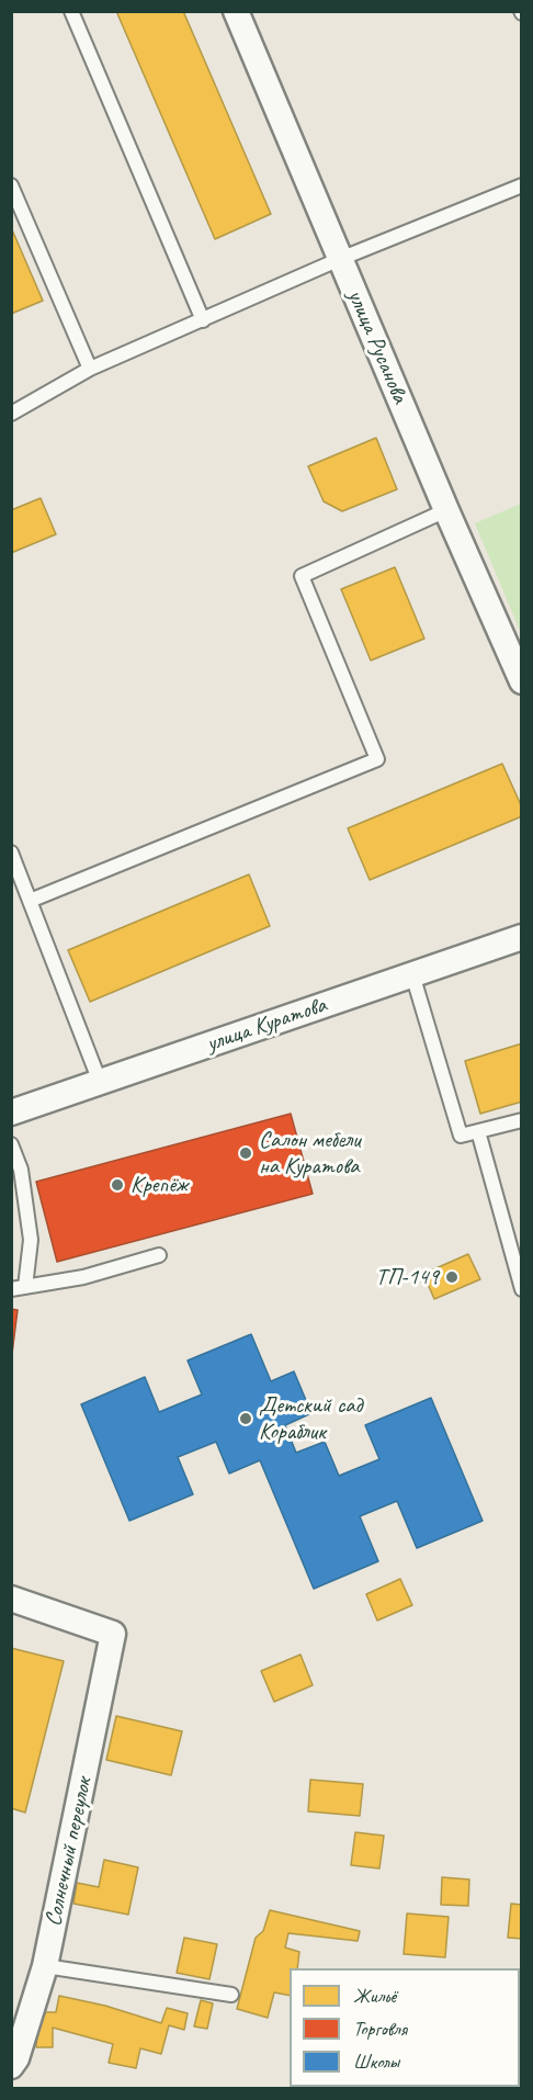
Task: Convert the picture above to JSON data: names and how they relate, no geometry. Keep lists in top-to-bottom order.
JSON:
{
  "streets": {
    "street": ["улица Русанова", "улица Куратова", "Солнечный переулок"]
  },
  "places": [
    "Салон мебели на Куратова",
    "Крепёж",
    "ТП-149",
    "Детский сад Кораблик"
  ],
  "legend": ["Жильё", "Торговля", "Школы"]
}
